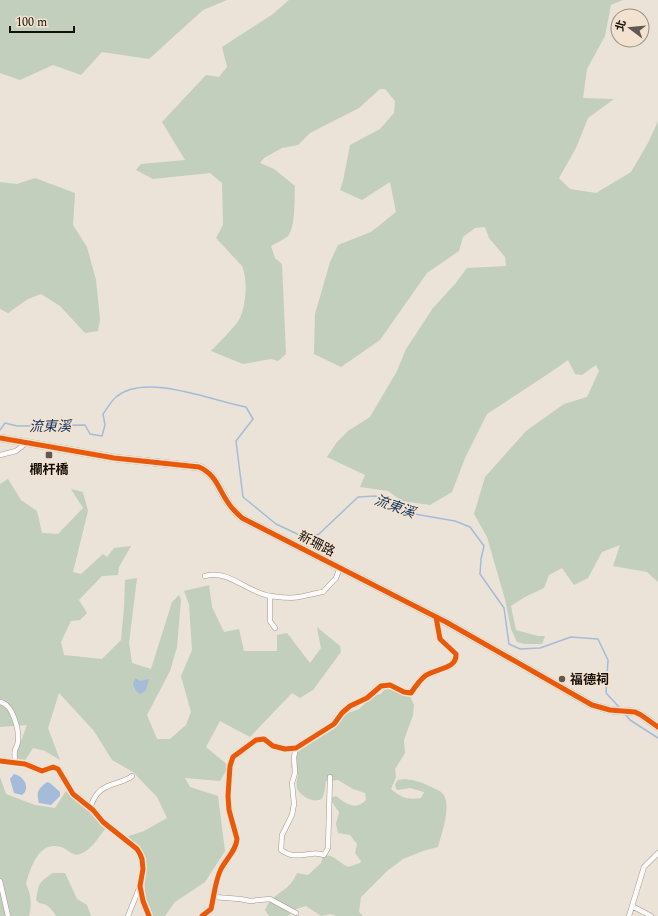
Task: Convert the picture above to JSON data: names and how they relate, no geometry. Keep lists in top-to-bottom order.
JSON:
{
  "streets": {
    "street": ["新珊路"]
  },
  "water": ["流東溪"],
  "places": {
    "transit": ["欄杆橋"],
    "other": ["福德祠"]
  },
  "scale_bar": "100 m",
  "north": "left"
}
